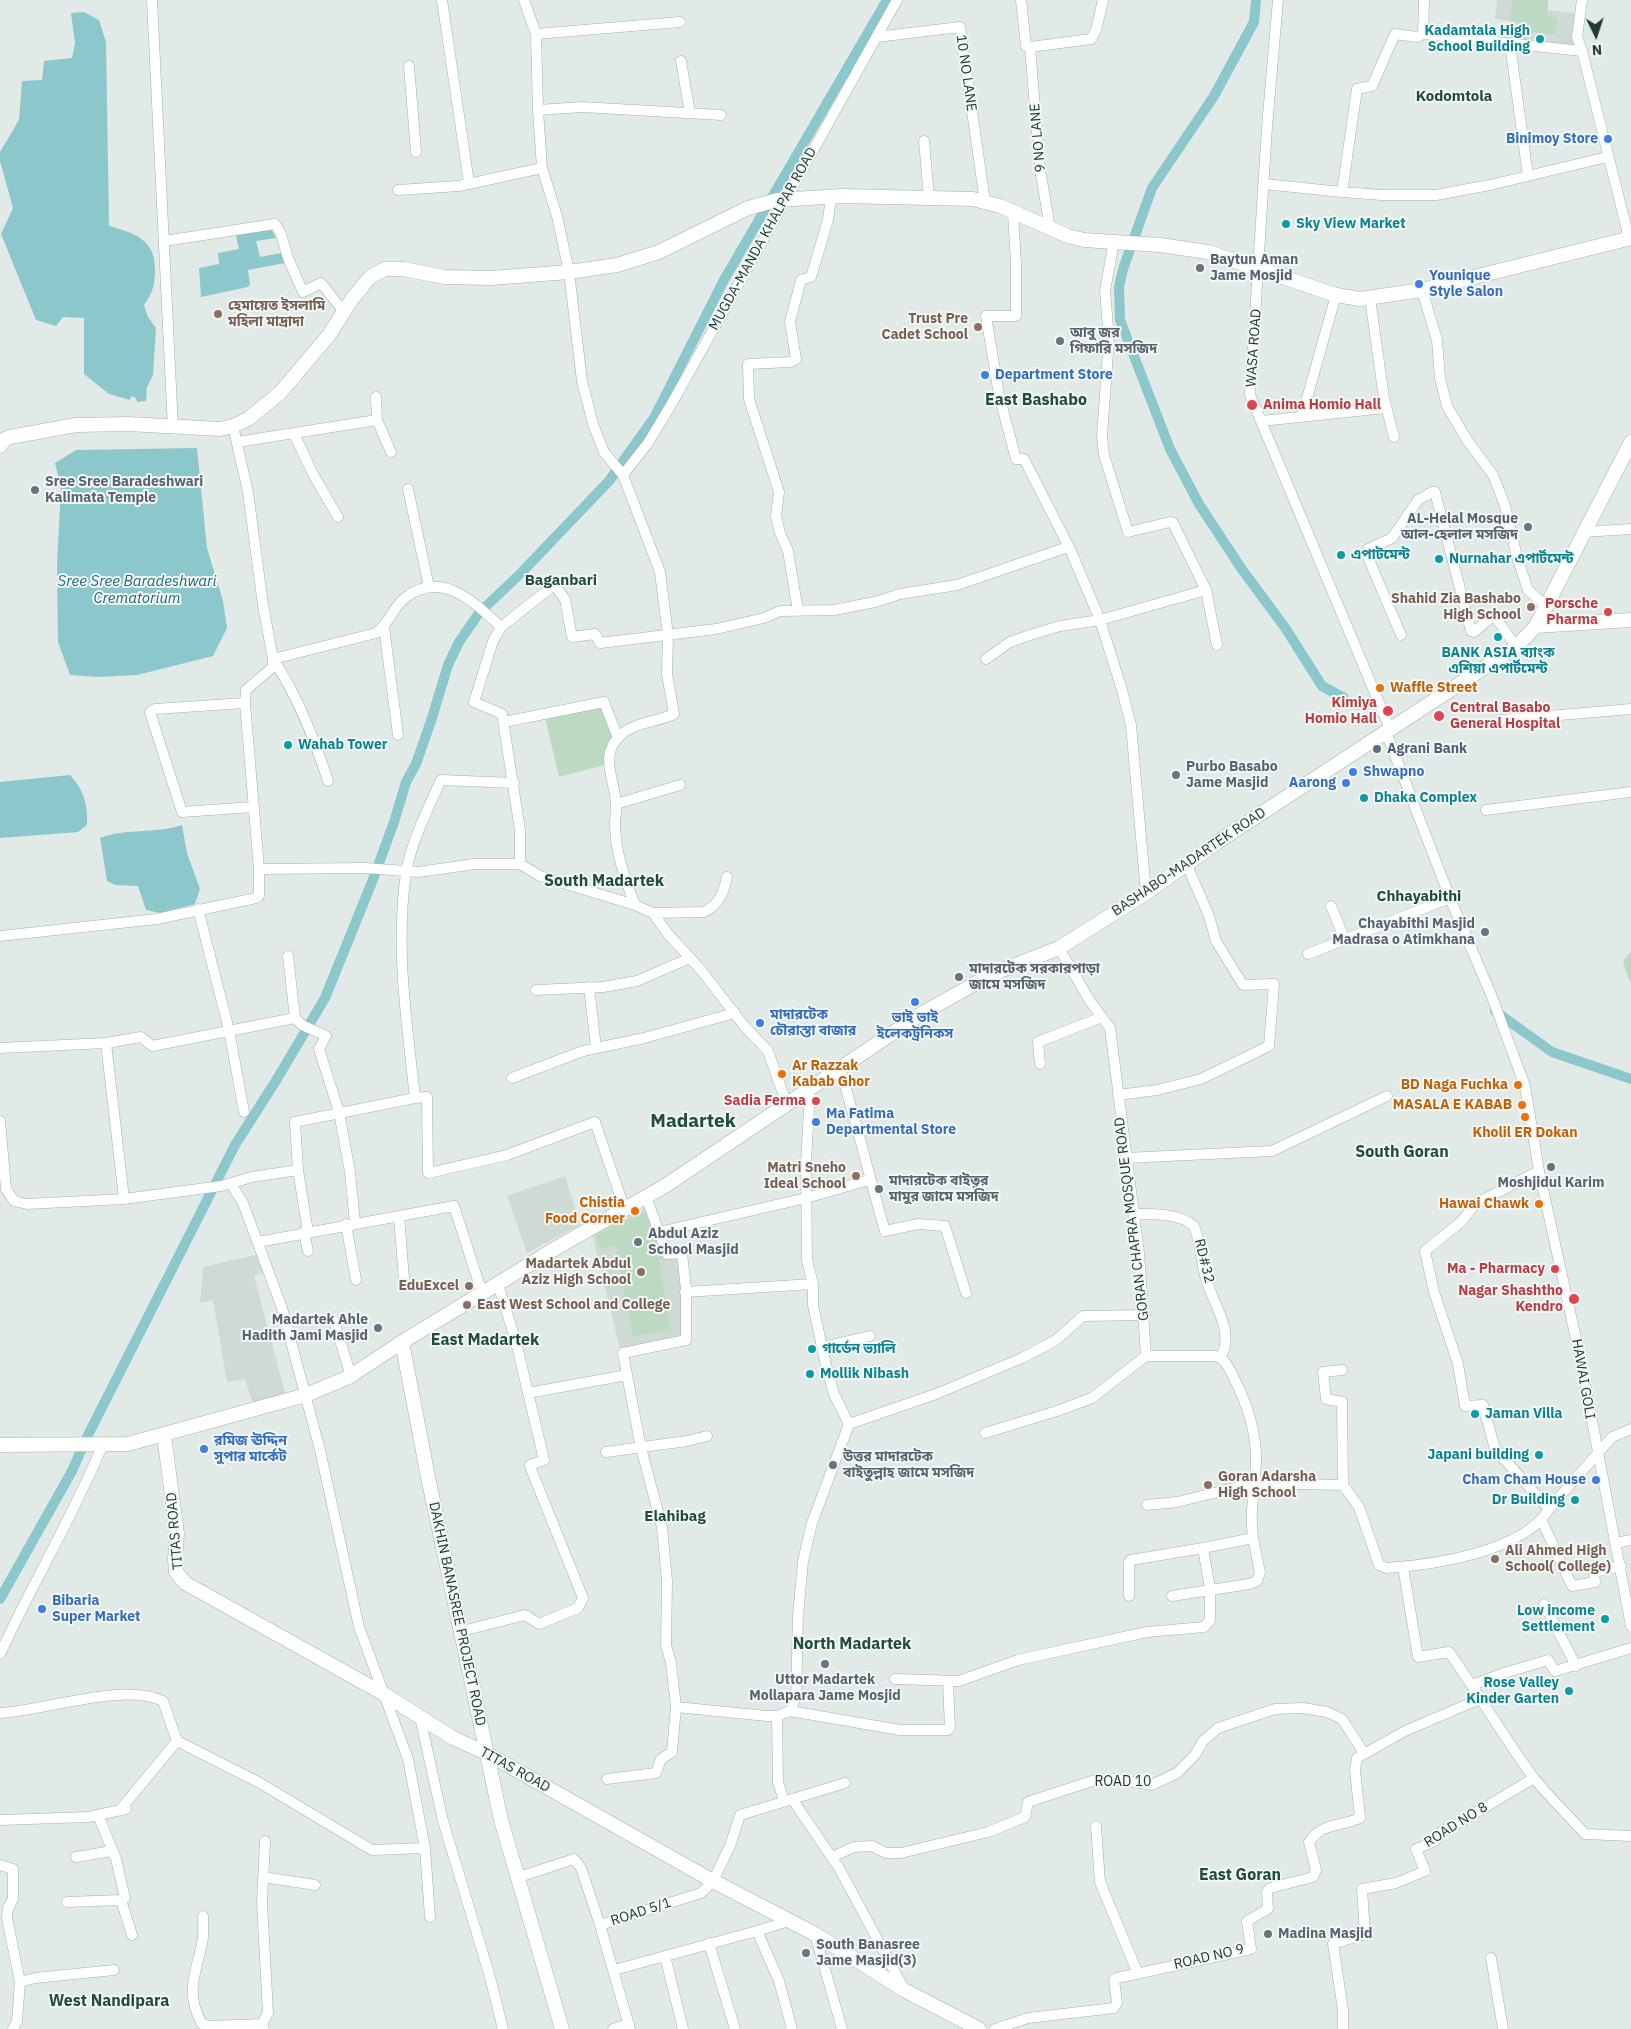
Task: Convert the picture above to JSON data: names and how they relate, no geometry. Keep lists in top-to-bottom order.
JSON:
{
  "streets": {
    "street": [
      "10 NO LANE",
      "9 NO LANE",
      "MUGDA-MANDA KHALPAR ROAD",
      "WASA ROAD",
      "BASHABO-MADARTEK ROAD",
      "GORAN CHAPRA MOSQUE ROAD",
      "RD#32",
      "HAWAI GOLI",
      "TITAS ROAD",
      "DAKHIN BANASREE PROJECT ROAD",
      "ROAD 10",
      "ROAD NO 8",
      "ROAD 5/1",
      "ROAD NO 9"
    ]
  },
  "crossings": [
    ["10 NO LANE", "MUGDA-MANDA KHALPAR ROAD"],
    ["WASA ROAD", "BASHABO-MADARTEK ROAD"],
    ["WASA ROAD", "HAWAI GOLI"],
    ["BASHABO-MADARTEK ROAD", "GORAN CHAPRA MOSQUE ROAD"],
    ["BASHABO-MADARTEK ROAD", "TITAS ROAD"],
    ["BASHABO-MADARTEK ROAD", "DAKHIN BANASREE PROJECT ROAD"],
    ["GORAN CHAPRA MOSQUE ROAD", "RD#32"],
    ["TITAS ROAD", "DAKHIN BANASREE PROJECT ROAD"],
    ["TITAS ROAD", "ROAD 5/1"],
    ["ROAD 10", "ROAD NO 9"]
  ],
  "districts": [
    "Kodomtola",
    "East Bashabo",
    "Baganbari",
    "South Madartek",
    "Chhayabithi",
    "Madartek",
    "South Goran",
    "East Madartek",
    "Elahibag",
    "North Madartek",
    "East Goran",
    "West Nandipara"
  ],
  "water": ["Sree Sree Baradeshwari Crematorium"],
  "places": [
    "Kadamtala High School Building",
    "Binimoy Store",
    "Sky View Market",
    "Baytun Aman Jame Mosjid",
    "Younique Style Salon",
    "হেমায়েত ইসলামি মহিলা মাদ্রাদা",
    "Trust Pre Cadet School",
    "আবু জর গিফারি মসজিদ",
    "Department Store",
    "Anima Homio Hall",
    "Sree Sree Baradeshwari Kalimata Temple",
    "AL-Helal Mosque আল-হেলাল মসজিদ",
    "এপাটমেন্ট",
    "Nurnahar এপার্টমেন্ট",
    "Shahid Zia Bashabo High School",
    "Porsche Pharma",
    "BANK ASIA ব্যাংক এশিয়া এপার্টমেন্ট",
    "Waffle Street",
    "Kimiya Homio Hall",
    "Central Basabo General Hospital",
    "Wahab Tower",
    "Agrani Bank",
    "Shwapno",
    "Purbo Basabo Jame Masjid",
    "Aarong",
    "Dhaka Complex",
    "Chayabithi Masjid Madrasa o Atimkhana",
    "মাদারটেক সরকারপাড়া জামে মসজিদ",
    "ভাই ভাই ইলেকট্রনিকস",
    "মাদারটেক চৌরাস্তা বাজার",
    "Ar Razzak Kabab Ghor",
    "BD Naga Fuchka",
    "Sadia Ferma",
    "MASALA E KABAB",
    "Kholil ER Dokan",
    "Ma Fatima Departmental Store",
    "Moshjidul Karim",
    "Matri Sneho Ideal School",
    "মাদারটেক বাইতুর মামুর জামে মসজিদ",
    "Hawai Chawk",
    "Chistia Food Corner",
    "Abdul Aziz School Masjid",
    "Ma - Pharmacy",
    "Madartek Abdul Aziz High School",
    "EduExcel",
    "Nagar Shashtho Kendro",
    "East West School and College",
    "Madartek Ahle Hadith Jami Masjid",
    "গার্ডেন ভ্যালি",
    "Mollik Nibash",
    "Jaman Villa",
    "রমিজ ঊদ্দিন সুপার মার্কেট",
    "Japani building",
    "উত্তর মাদারটেক বাইতুল্লাহ জামে মসজিদ",
    "Cham Cham House",
    "Goran Adarsha High School",
    "Dr Building",
    "Ali Ahmed High School( College)",
    "Bibaria Super Market",
    "Low income Settlement",
    "Uttor Madartek Mollapara Jame Mosjid",
    "Rose Valley Kinder Garten",
    "Madina Masjid",
    "South Banasree Jame Masjid(3)"
  ],
  "north": "bottom"
}
